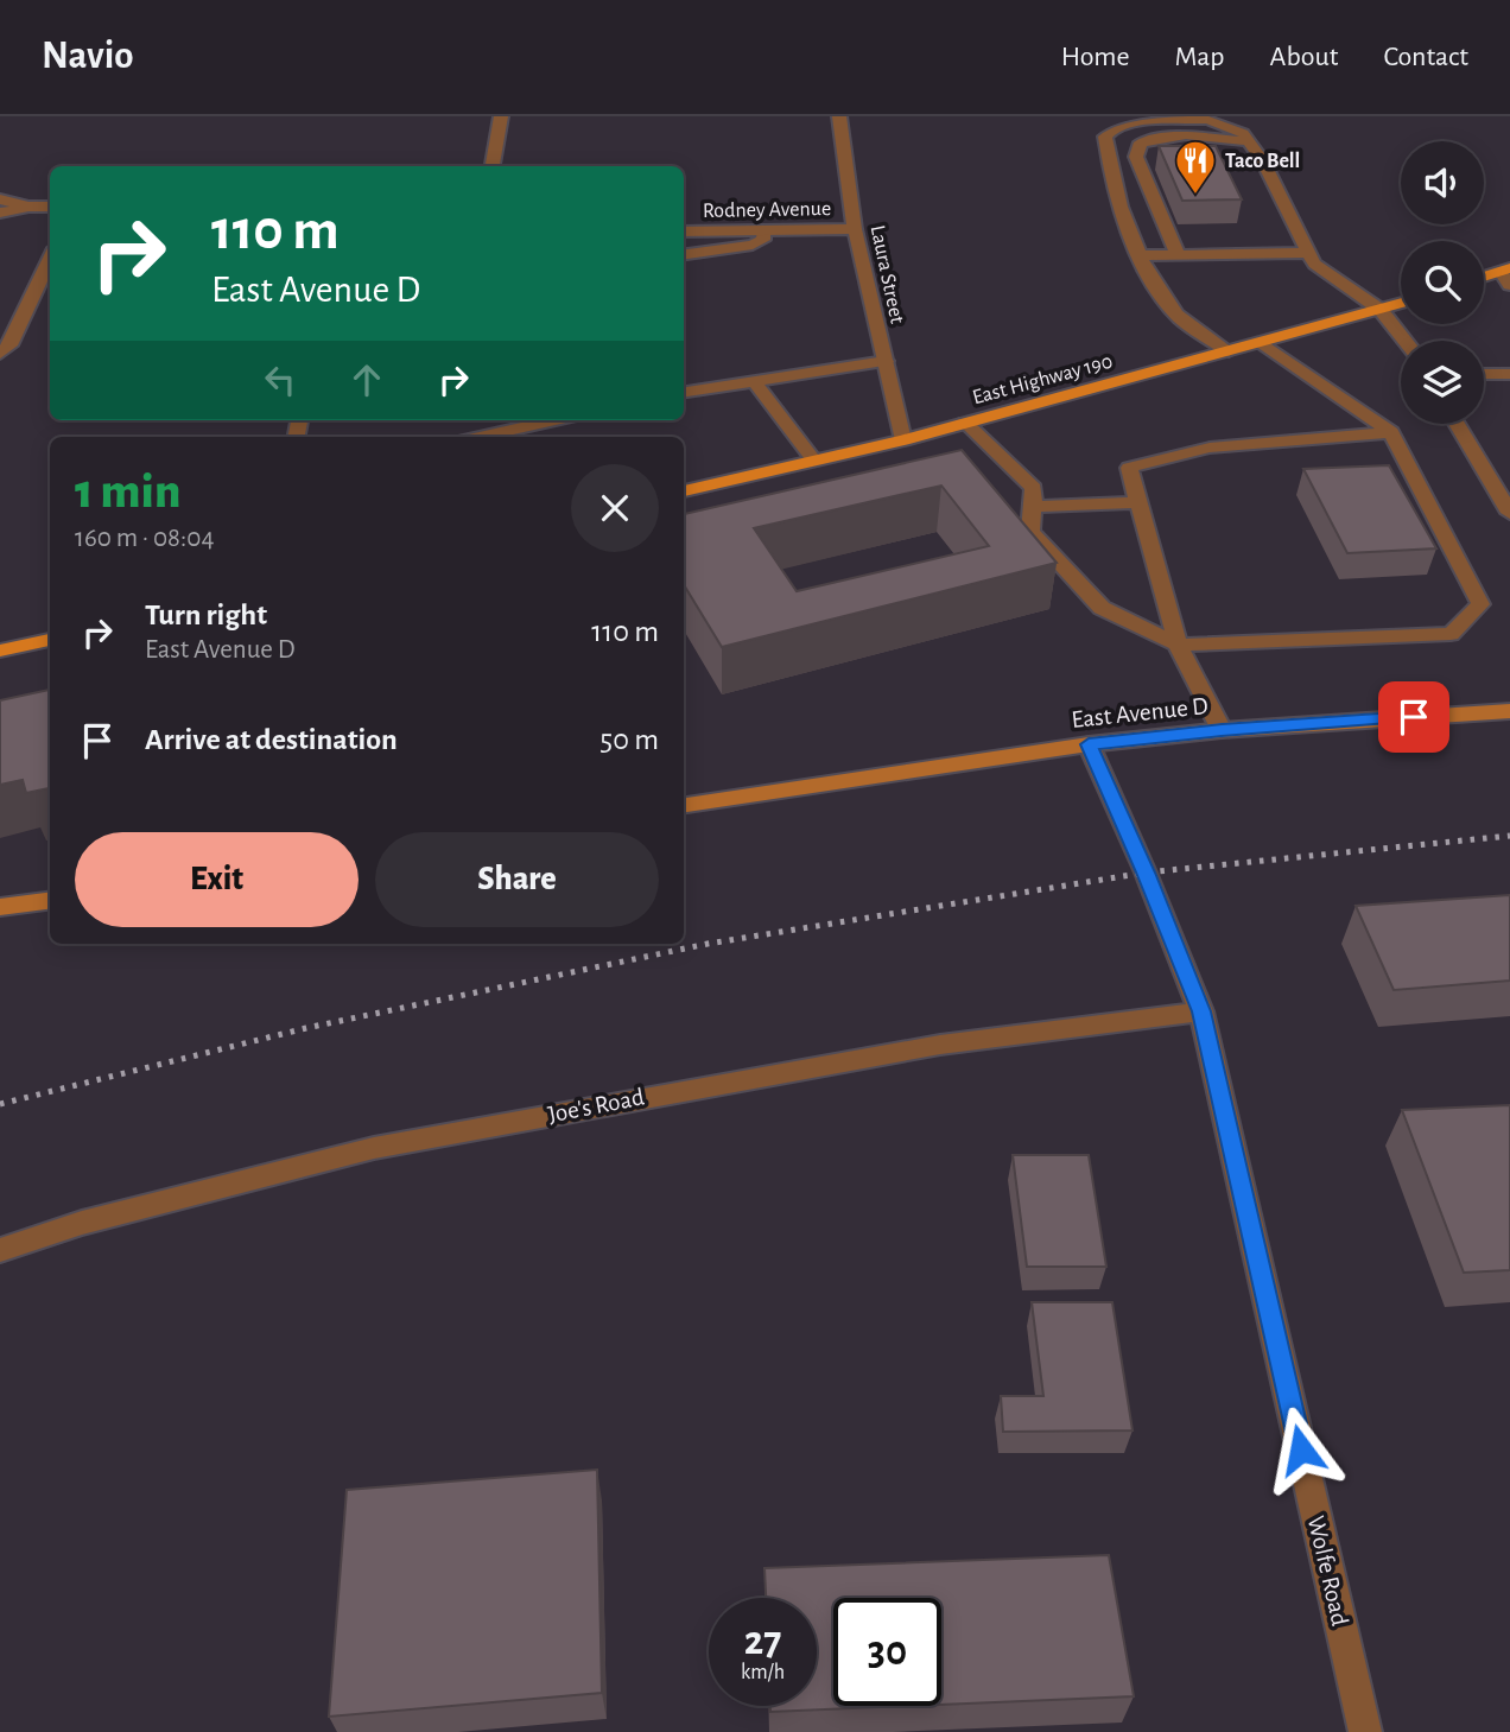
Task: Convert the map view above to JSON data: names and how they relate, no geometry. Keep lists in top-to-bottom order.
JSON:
{
  "streets": {
    "main road": ["East Highway 190", "East Avenue D"],
    "street": [
      "Rodney Avenue",
      "Laura Street",
      "Joe's Road",
      "Wolfe Road"
    ]
  },
  "crossings": [
    ["Rodney Avenue", "Laura Street"],
    ["Laura Street", "East Highway 190"],
    ["East Avenue D", "Wolfe Road"],
    ["Joe's Road", "Wolfe Road"]
  ],
  "places": {
    "restaurant": ["Taco Bell"]
  },
  "page": {
    "header": "Navio",
    "nav": [
      "Home",
      "Map",
      "About",
      "Contact"
    ],
    "turn": ["110 m", "East Avenue D"],
    "heading": ["1 min", "160 m · 08:04"],
    "list": [
      {
        "name": "Turn right",
        "note": "East Avenue D",
        "value": "110 m"
      },
      {
        "name": "Arrive at destination",
        "value": "50 m"
      }
    ],
    "buttons": ["Exit", "Share"],
    "speed": "27 km/h",
    "limit": "30"
  }
}
